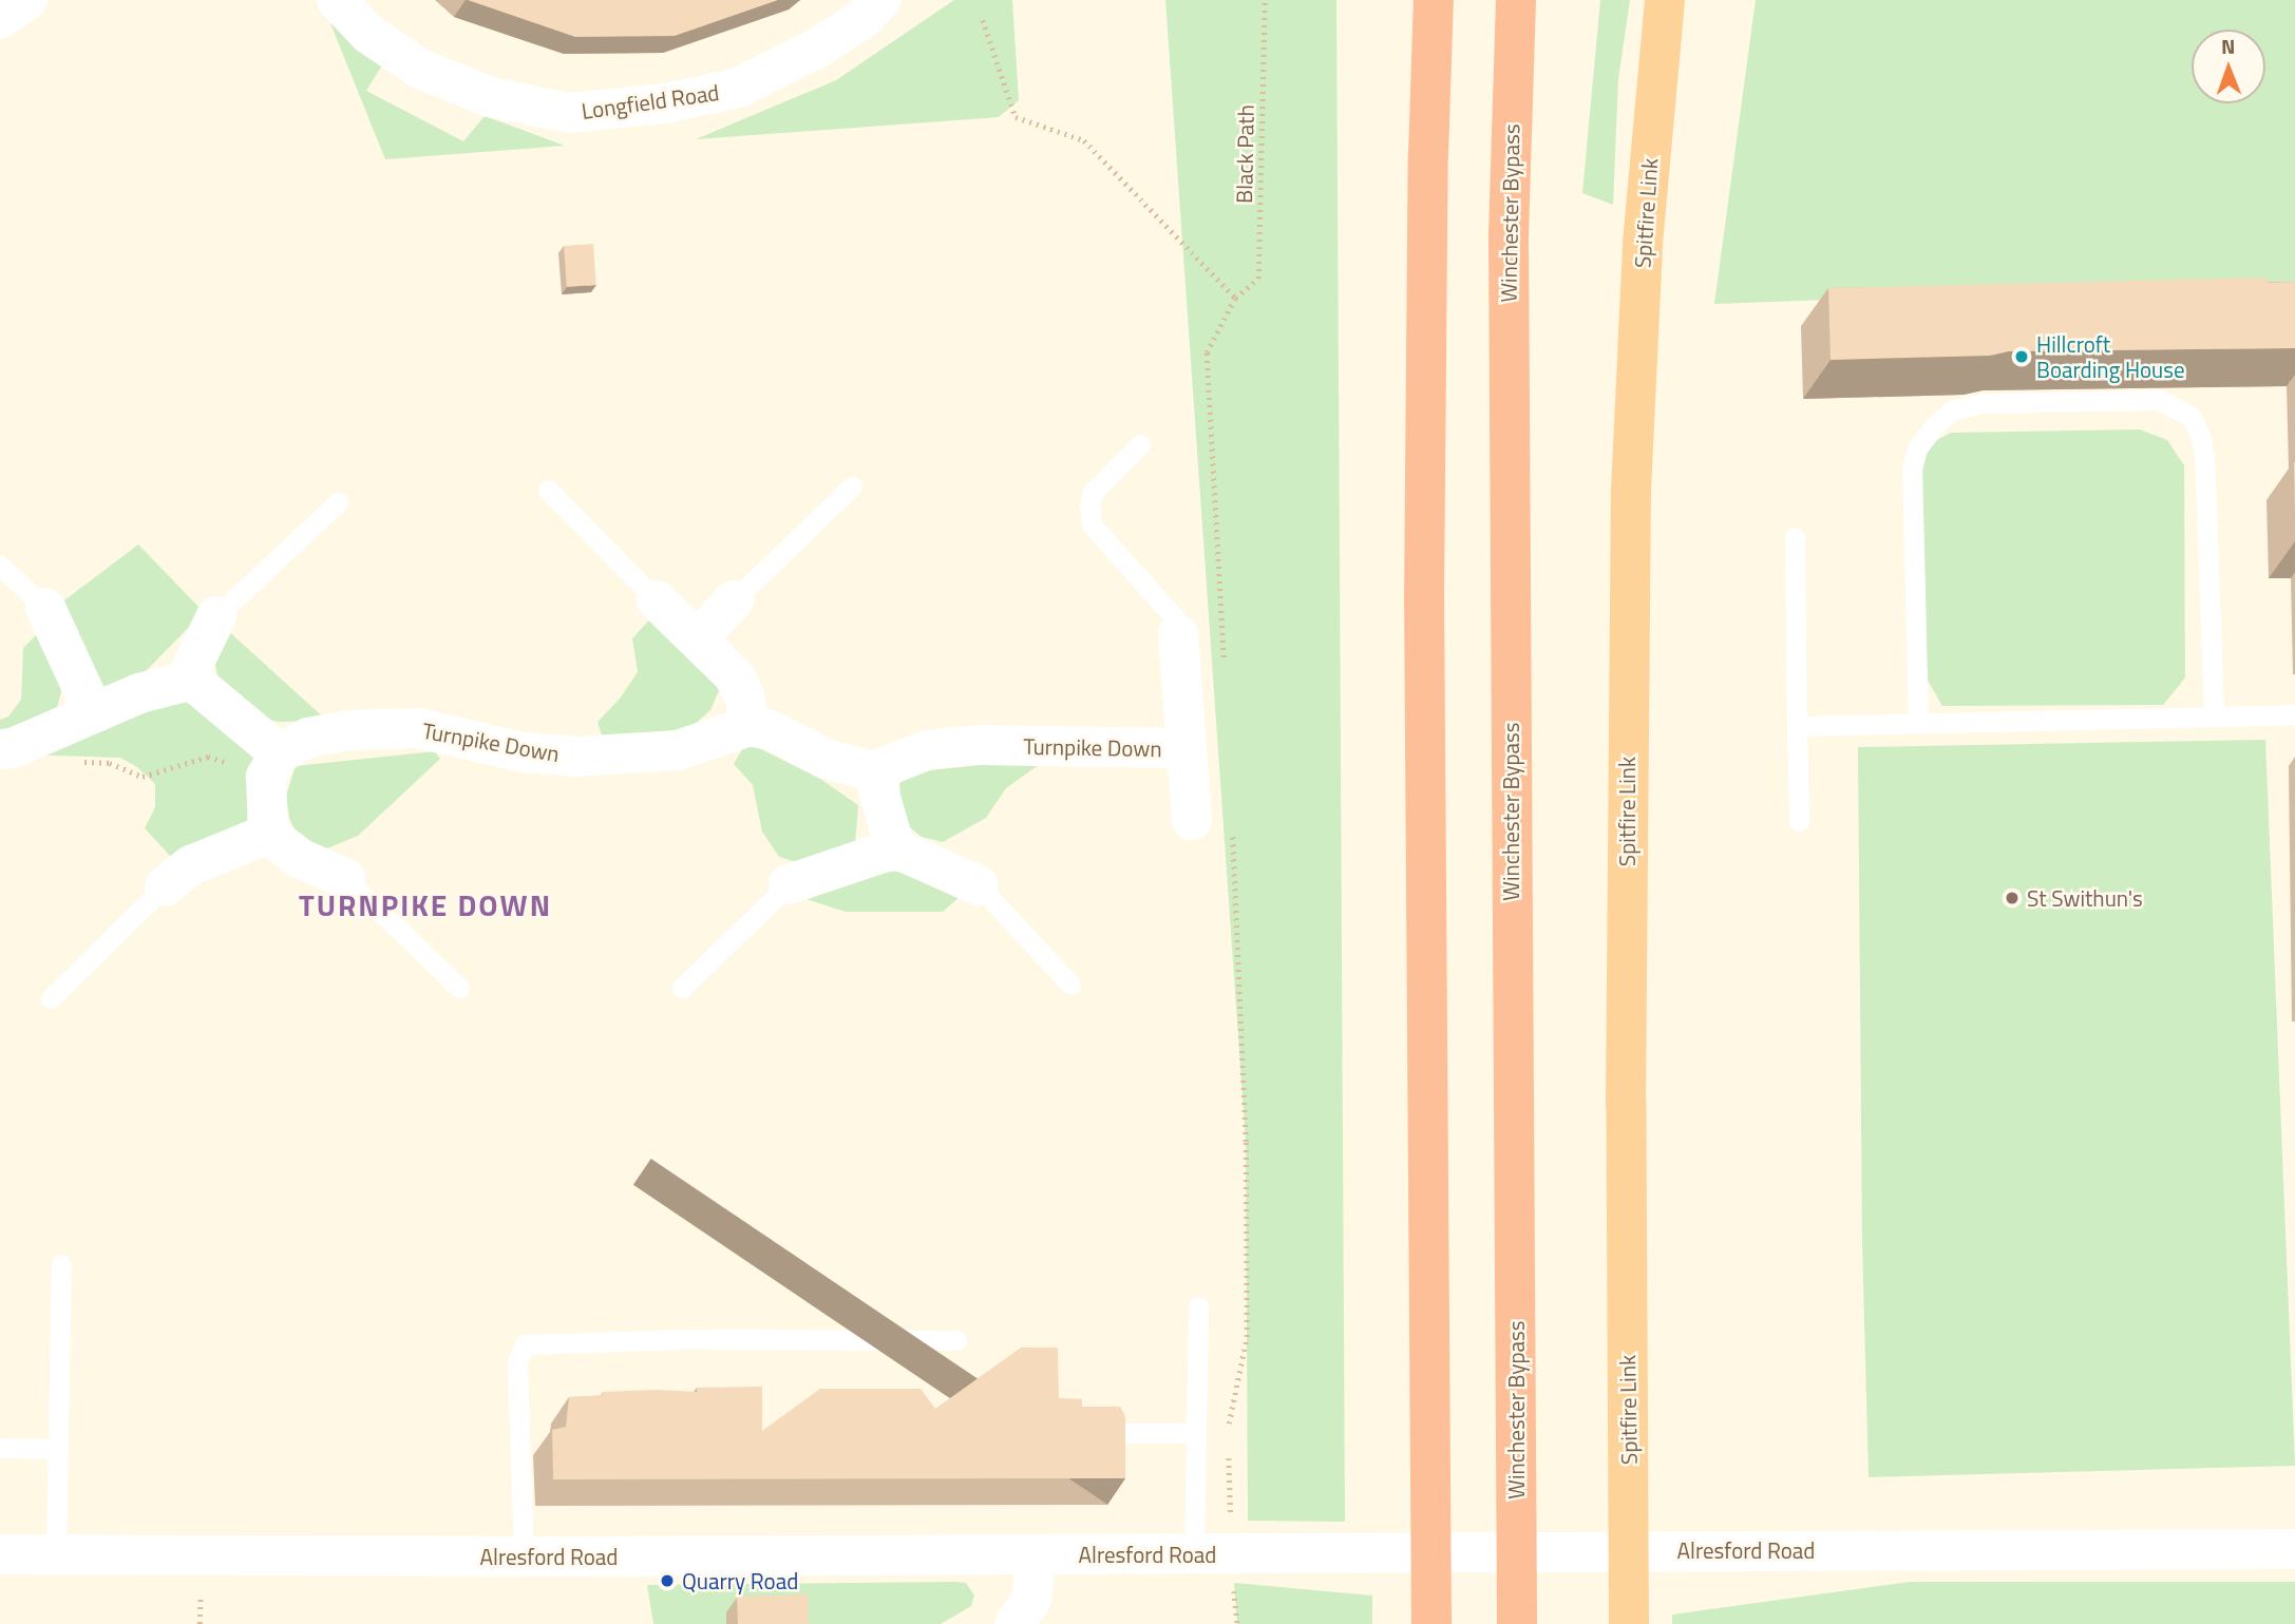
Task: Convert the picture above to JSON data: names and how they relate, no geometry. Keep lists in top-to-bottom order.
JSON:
{
  "streets": {
    "highway": ["Winchester Bypass", "Spitfire Link"],
    "street": ["Longfield Road", "Turnpike Down", "Alresford Road"],
    "path": ["Black Path"]
  },
  "districts": ["TURNPIKE DOWN"],
  "places": ["Hillcroft Boarding House", "St Swithun's", "Quarry Road"],
  "north": "top"
}
